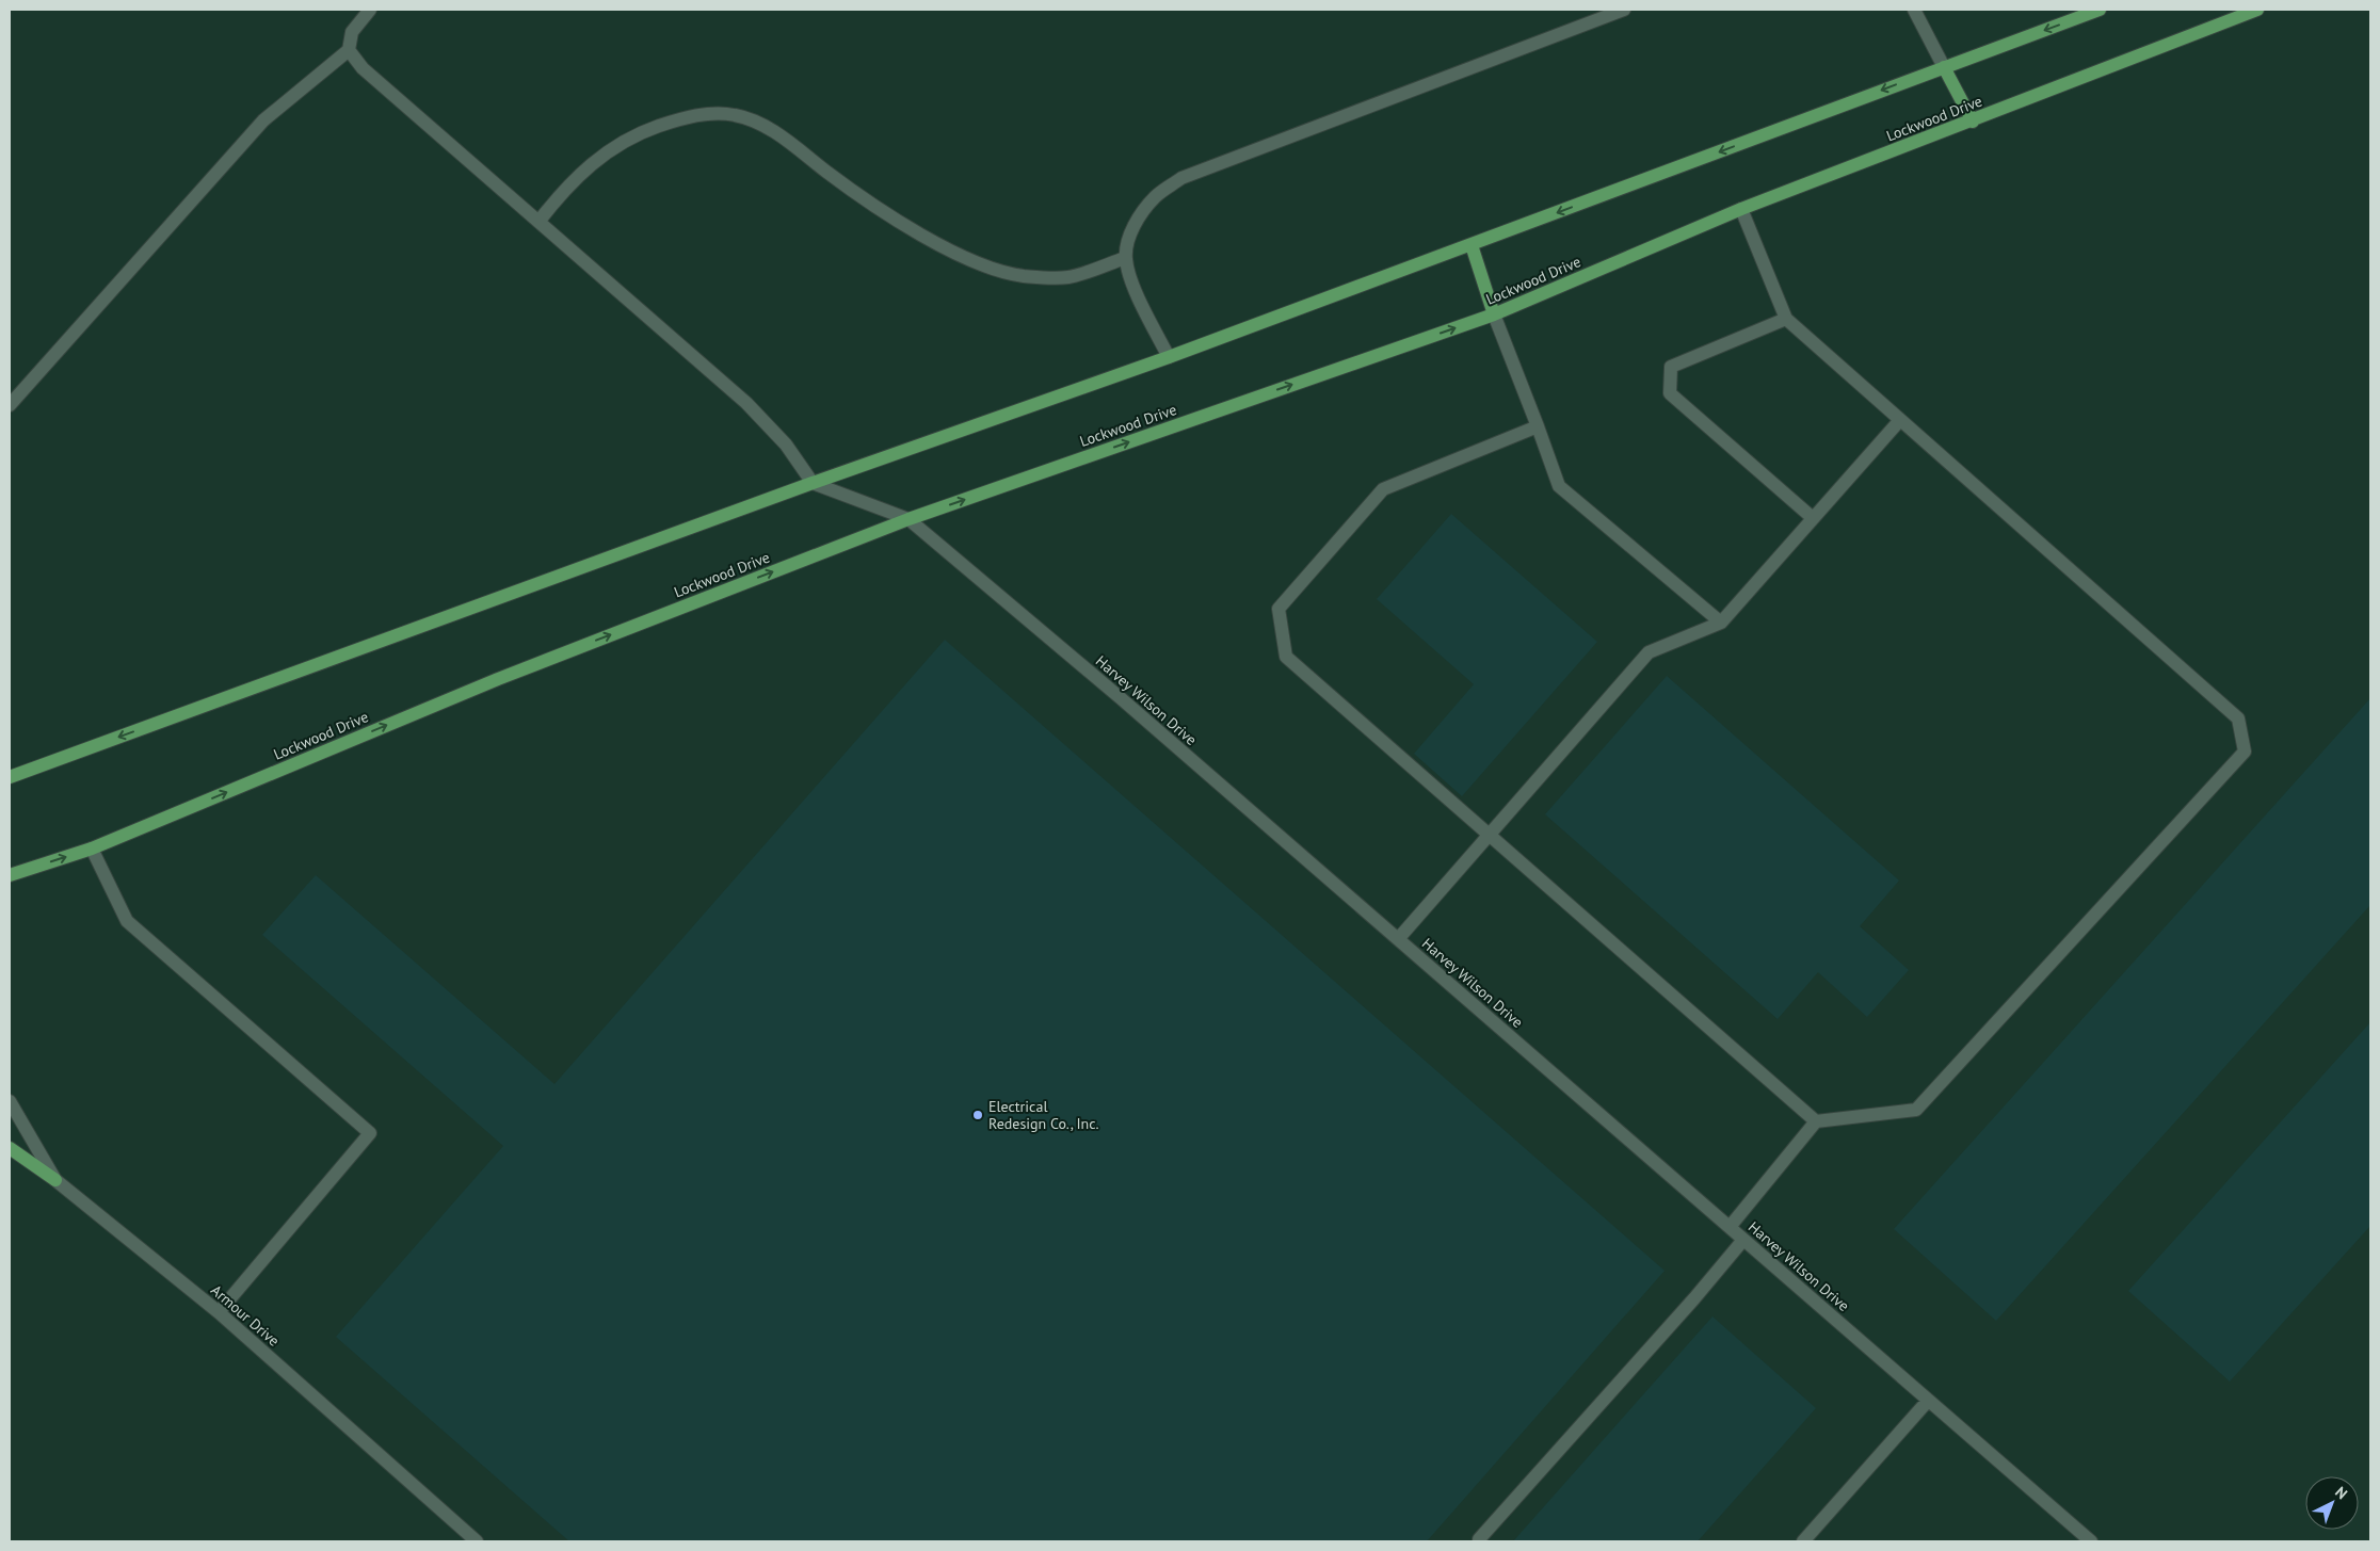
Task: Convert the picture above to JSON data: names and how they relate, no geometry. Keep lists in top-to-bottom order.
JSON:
{
  "streets": {
    "main road": ["Lockwood Drive"],
    "street": ["Harvey Wilson Drive", "Armour Drive"]
  },
  "crossings": [
    ["Lockwood Drive", "Harvey Wilson Drive"]
  ],
  "places": ["Electrical Redesign Co., Inc."],
  "north": "top right"
}
